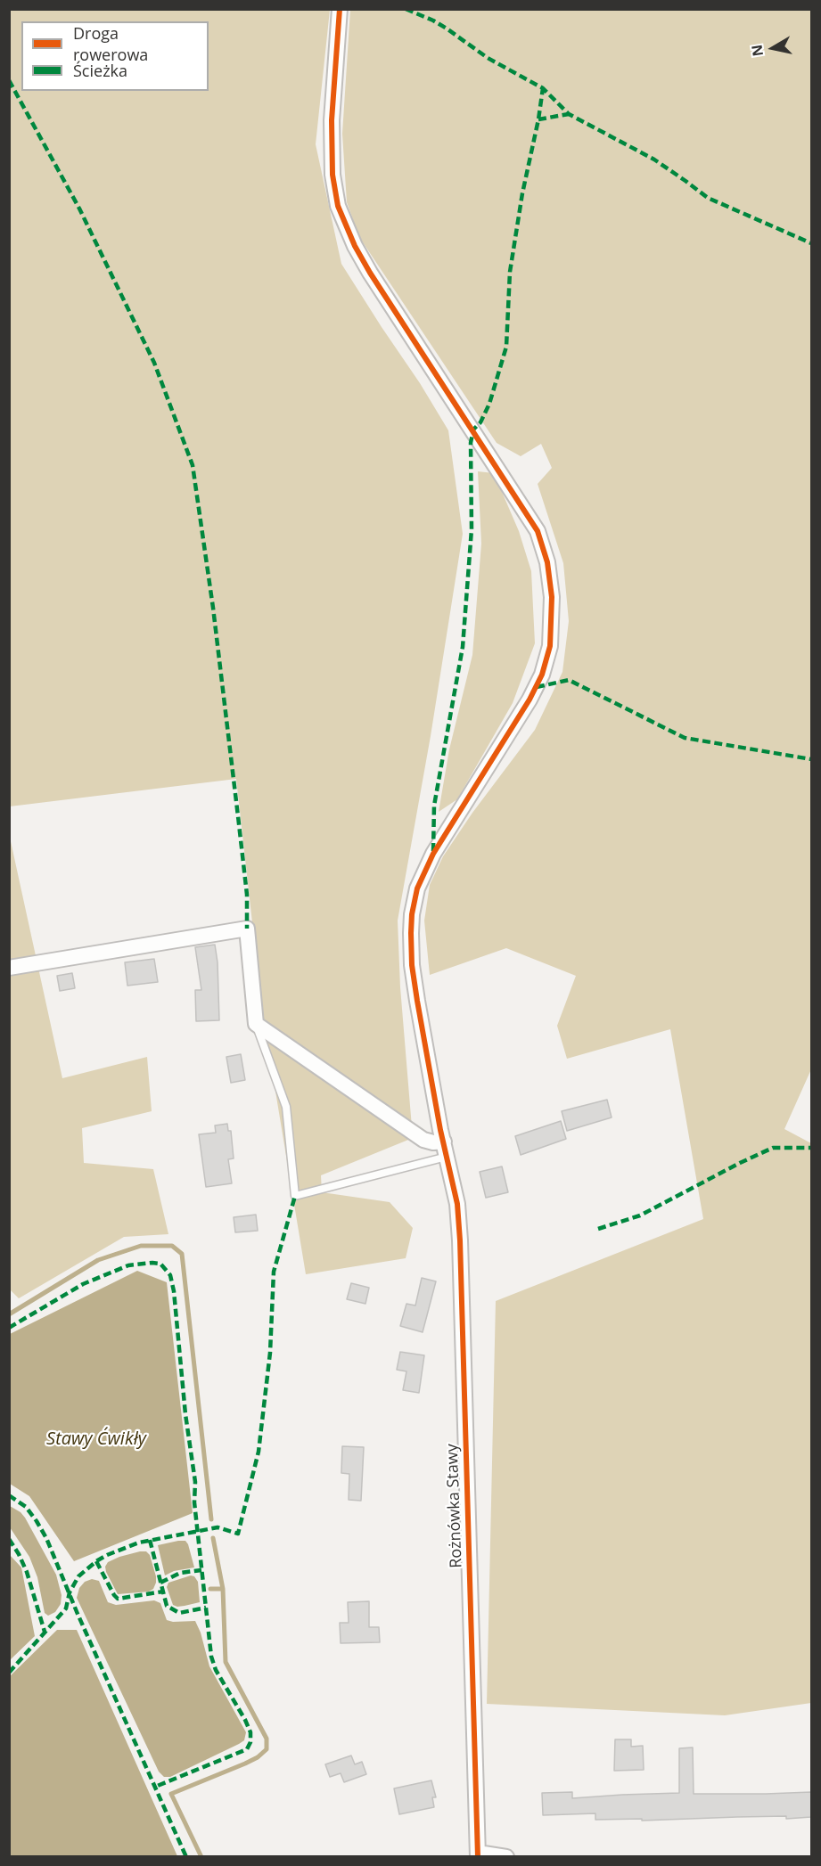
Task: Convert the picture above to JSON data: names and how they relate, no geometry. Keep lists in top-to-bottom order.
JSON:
{
  "streets": {
    "street": ["Rożnówka Stawy"]
  },
  "water": ["Stawy Ćwikły"],
  "legend": ["Droga rowerowa", "Ścieżka"],
  "north": "left"
}
